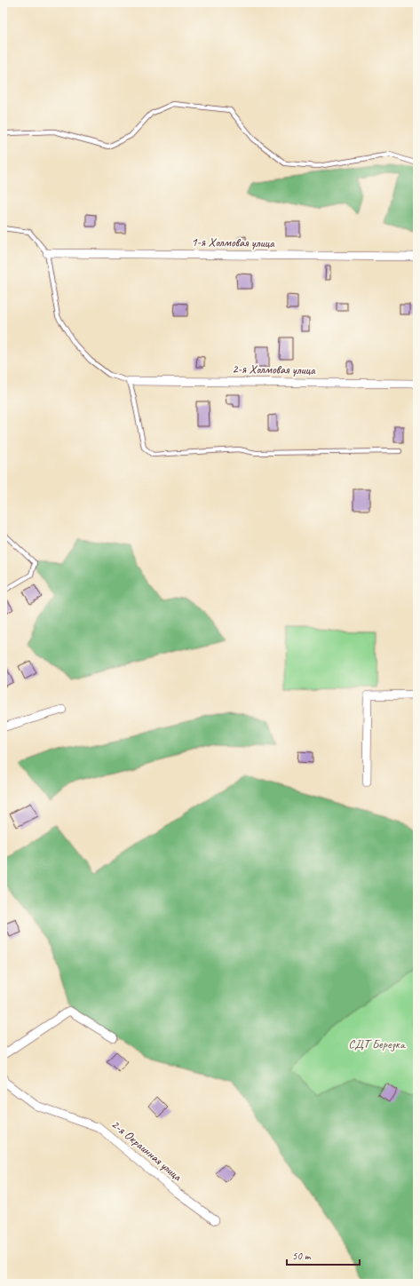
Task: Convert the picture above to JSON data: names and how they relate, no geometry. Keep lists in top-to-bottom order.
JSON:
{
  "streets": {
    "street": ["1-я Холмовая улица", "2-я Холмовая улица", "2-я Окраинная улица"]
  },
  "parks": ["СДТ Березка"],
  "scale_bar": "50 m"
}
